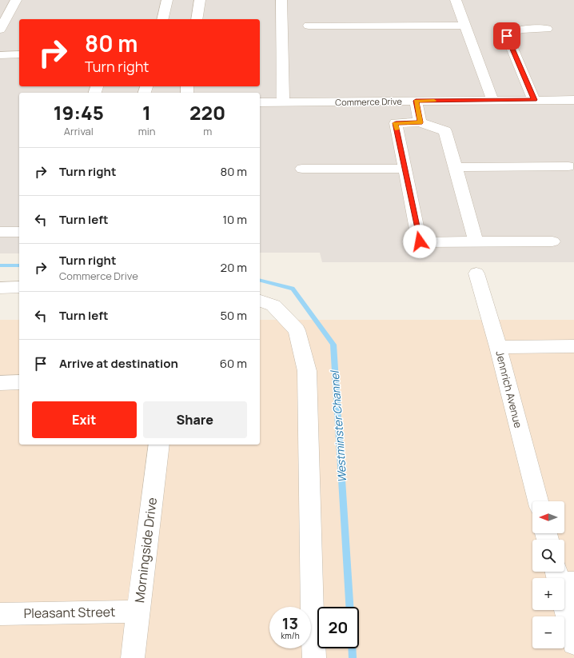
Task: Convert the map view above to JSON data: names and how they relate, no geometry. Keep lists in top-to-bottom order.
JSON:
{
  "streets": {
    "street": [
      "Commerce Drive",
      "Jennrich Avenue",
      "Morningside Drive",
      "Pleasant Street"
    ]
  },
  "crossings": [
    ["Morningside Drive", "Pleasant Street"]
  ],
  "water": ["Westminster Channel"],
  "north": "left",
  "page": {
    "turn": ["80 m", "Turn right"],
    "eta": [
      "19:45",
      "Arrival",
      "1",
      "min",
      "220",
      "m"
    ],
    "list": [
      {
        "name": "Turn right",
        "value": "80 m"
      },
      {
        "name": "Turn left",
        "value": "10 m"
      },
      {
        "name": "Turn right",
        "note": "Commerce Drive",
        "value": "20 m"
      },
      {
        "name": "Turn left",
        "value": "50 m"
      },
      {
        "name": "Arrive at destination",
        "value": "60 m"
      }
    ],
    "buttons": ["Exit", "Share"],
    "map_buttons": ["+", "−"],
    "speed": "13 km/h",
    "limit": "20"
  }
}
